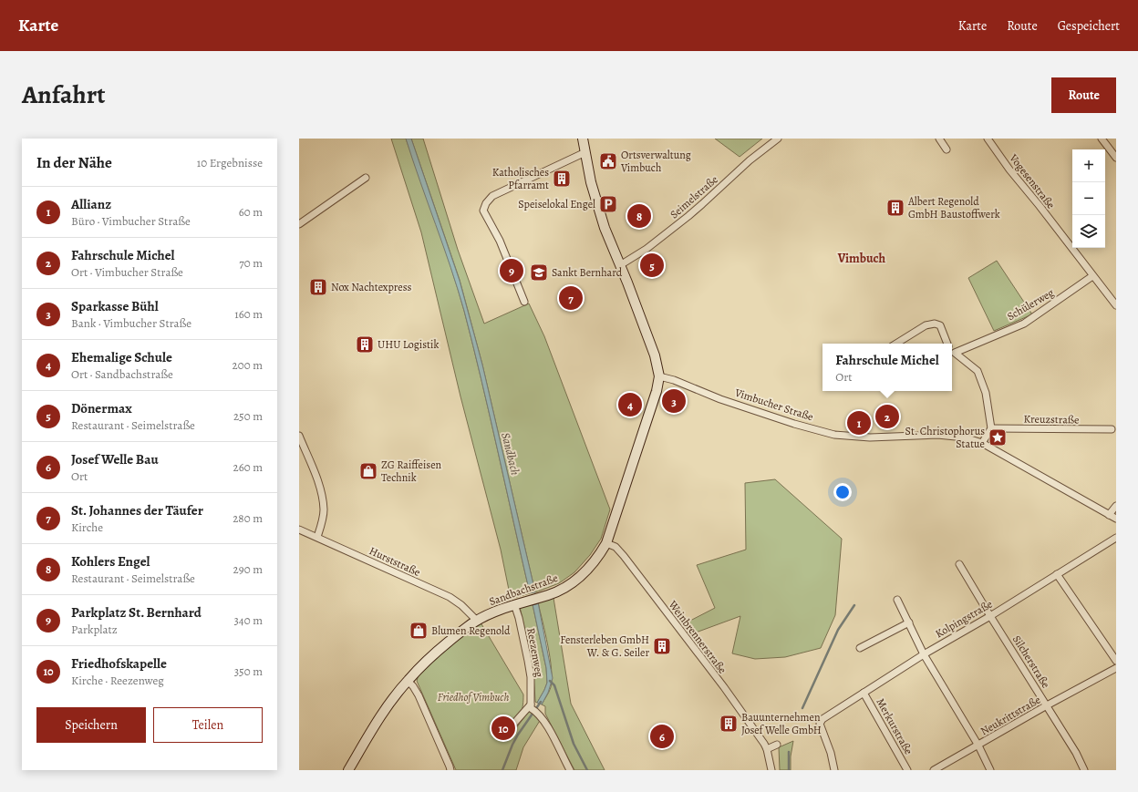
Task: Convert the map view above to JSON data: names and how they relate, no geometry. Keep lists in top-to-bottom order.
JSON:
{
  "streets": {
    "street": [
      "Vogesenstraße",
      "Seimelstraße",
      "Schülerweg",
      "Vimbucher Straße",
      "Kreuzstraße",
      "Hurststraße",
      "Sandbachstraße",
      "Kolpingstraße",
      "Weinbrennerstraße",
      "Reezenweg",
      "Silcherstraße",
      "Neukrittstraße",
      "Merkurstraße"
    ]
  },
  "crossings": [
    ["Vogesenstraße", "Schülerweg"],
    ["Schülerweg", "Kreuzstraße"],
    ["Vimbucher Straße", "Sandbachstraße"],
    ["Hurststraße", "Sandbachstraße"],
    ["Sandbachstraße", "Weinbrennerstraße"],
    ["Sandbachstraße", "Reezenweg"],
    ["Kolpingstraße", "Silcherstraße"],
    ["Kolpingstraße", "Merkurstraße"],
    ["Silcherstraße", "Neukrittstraße"]
  ],
  "districts": ["Vimbuch"],
  "water": ["Sandbach"],
  "parks": ["Friedhof Vimbuch"],
  "places": {
    "public building": ["Ortsverwaltung Vimbuch"],
    "building": [
      "Katholisches Pfarramt",
      "Albert Regenold GmbH Baustoffwerk",
      "Nox Nachtexpress",
      "UHU Logistik",
      "Fensterleben GmbH W. & G. Seiler",
      "Bauunternehmen Josef Welle GmbH"
    ],
    "parking": ["Speiselokal Engel"],
    "school or university": ["Sankt Bernhard"],
    "place": ["St. Christophorus Statue"],
    "shop": ["ZG Raiffeisen Technik", "Blumen Regenold"]
  },
  "page": {
    "header": "Karte",
    "nav": ["Karte", "Route", "Gespeichert"],
    "title": "Anfahrt",
    "buttons": [
      "Route",
      ["Speichern", "Teilen"]
    ],
    "heading": ["In der Nähe", "10 Ergebnisse"],
    "map_buttons": ["+", "−"],
    "list": [
      {
        "mark": "1",
        "name": "Allianz",
        "note": "Büro · Vimbucher Straße",
        "value": "60 m"
      },
      {
        "mark": "2",
        "name": "Fahrschule Michel",
        "note": "Ort · Vimbucher Straße",
        "value": "70 m"
      },
      {
        "mark": "3",
        "name": "Sparkasse Bühl",
        "note": "Bank · Vimbucher Straße",
        "value": "160 m"
      },
      {
        "mark": "4",
        "name": "Ehemalige Schule",
        "note": "Ort · Sandbachstraße",
        "value": "200 m"
      },
      {
        "mark": "5",
        "name": "Dönermax",
        "note": "Restaurant · Seimelstraße",
        "value": "250 m"
      },
      {
        "mark": "6",
        "name": "Josef Welle Bau",
        "note": "Ort",
        "value": "260 m"
      },
      {
        "mark": "7",
        "name": "St. Johannes der Täufer",
        "note": "Kirche",
        "value": "280 m"
      },
      {
        "mark": "8",
        "name": "Kohlers Engel",
        "note": "Restaurant · Seimelstraße",
        "value": "290 m"
      },
      {
        "mark": "9",
        "name": "Parkplatz St. Bernhard",
        "note": "Parkplatz",
        "value": "340 m"
      },
      {
        "mark": "10",
        "name": "Friedhofskapelle",
        "note": "Kirche · Reezenweg",
        "value": "350 m"
      }
    ],
    "pins": [
      "8",
      "5",
      "9",
      "7",
      "3",
      "4",
      "2",
      "1",
      "10",
      "6"
    ],
    "popup": ["Fahrschule Michel", "Ort"]
  }
}
